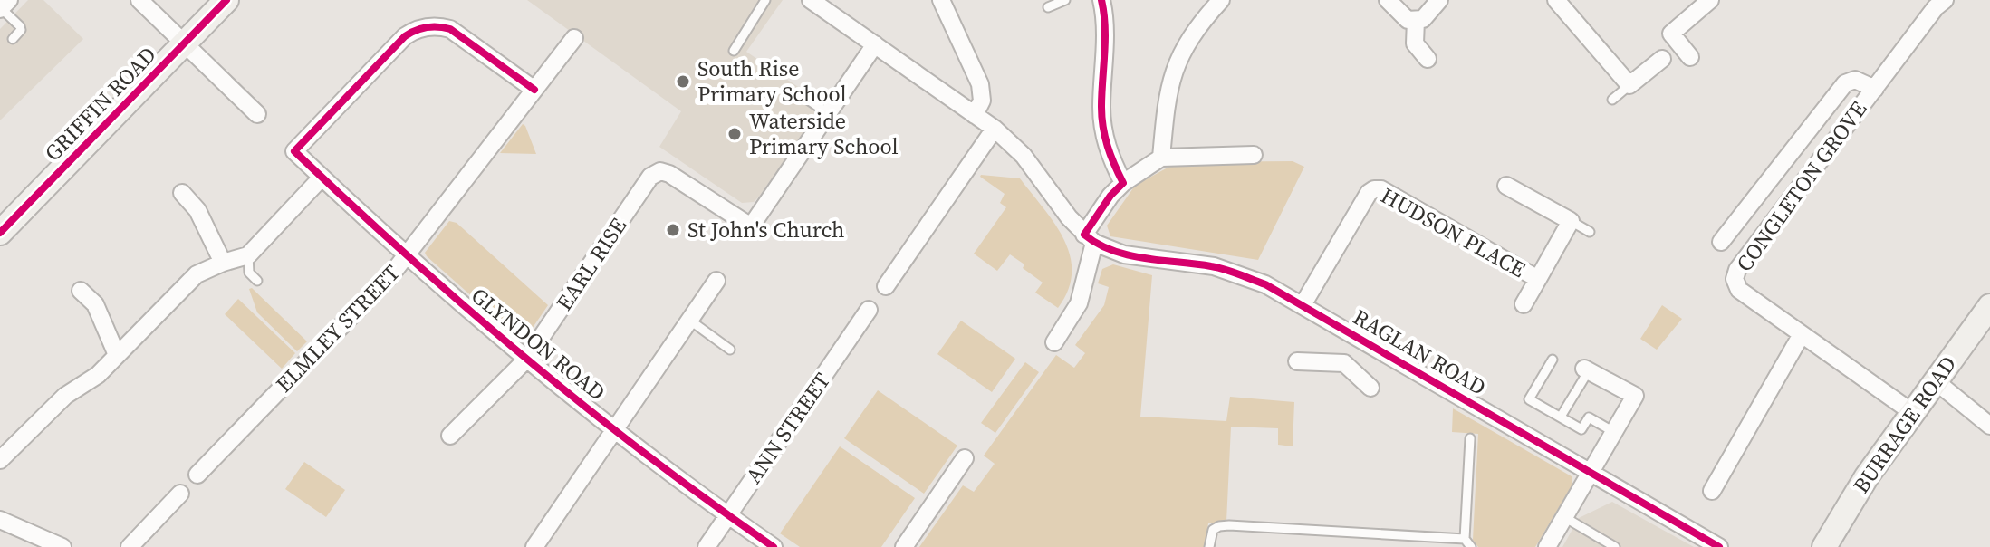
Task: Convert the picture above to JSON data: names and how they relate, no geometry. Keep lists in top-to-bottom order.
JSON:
{
  "streets": {
    "street": [
      "GRIFFIN ROAD",
      "CONGLETON GROVE",
      "HUDSON PLACE",
      "EARL RISE",
      "ELMLEY STREET",
      "GLYNDON ROAD",
      "RAGLAN ROAD",
      "BURRAGE ROAD",
      "ANN STREET"
    ]
  },
  "crossings": [
    ["CONGLETON GROVE", "BURRAGE ROAD"],
    ["HUDSON PLACE", "RAGLAN ROAD"],
    ["EARL RISE", "GLYNDON ROAD"],
    ["ELMLEY STREET", "GLYNDON ROAD"],
    ["GLYNDON ROAD", "ANN STREET"]
  ],
  "places": ["South Rise Primary School", "Waterside Primary School", "St John's Church"]
}
